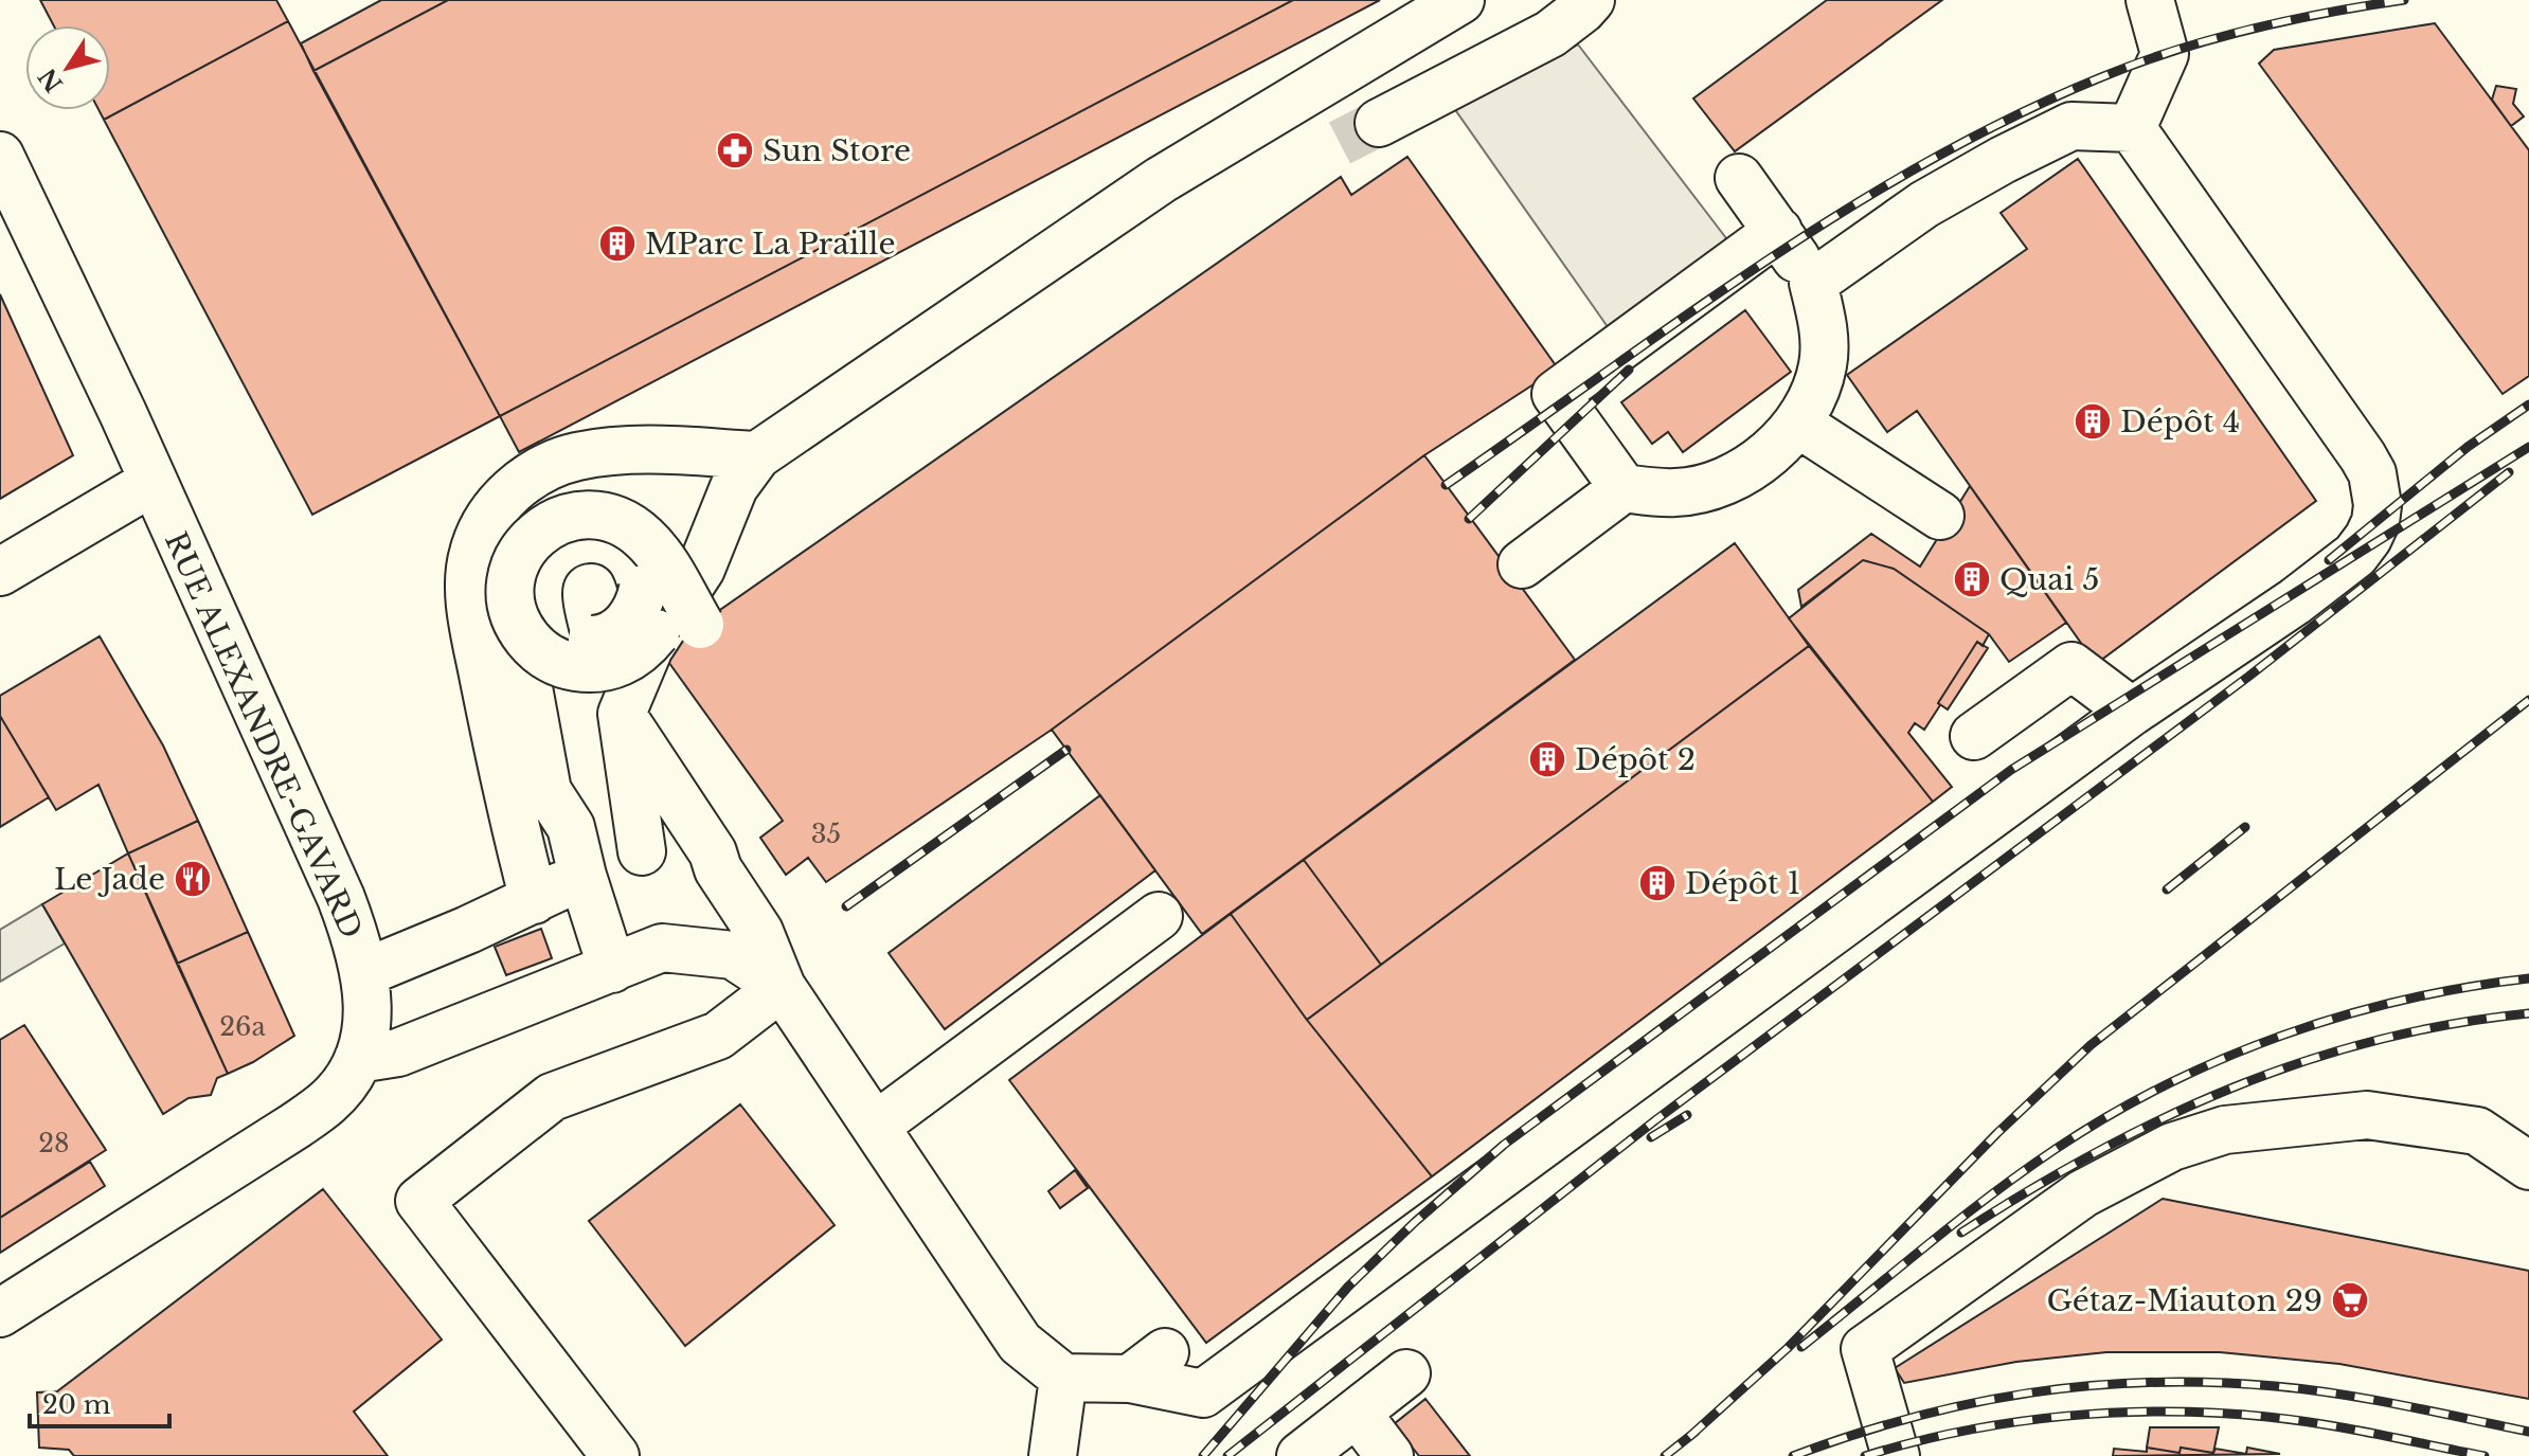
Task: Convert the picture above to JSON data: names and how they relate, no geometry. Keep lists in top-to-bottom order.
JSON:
{
  "streets": {
    "street": ["RUE ALEXANDRE-GAVARD"]
  },
  "places": {
    "pharmacy": ["Sun Store"],
    "building": [
      "MParc La Praille",
      "Dépôt 4",
      "Quai 5",
      "Dépôt 2",
      "Dépôt 1"
    ],
    "restaurant": ["Le Jade"],
    "supermarket": ["Gétaz-Miauton 29"]
  },
  "house_numbers": ["35", "26a", "28"],
  "scale_bar": "20 m",
  "north": "bottom left"
}
